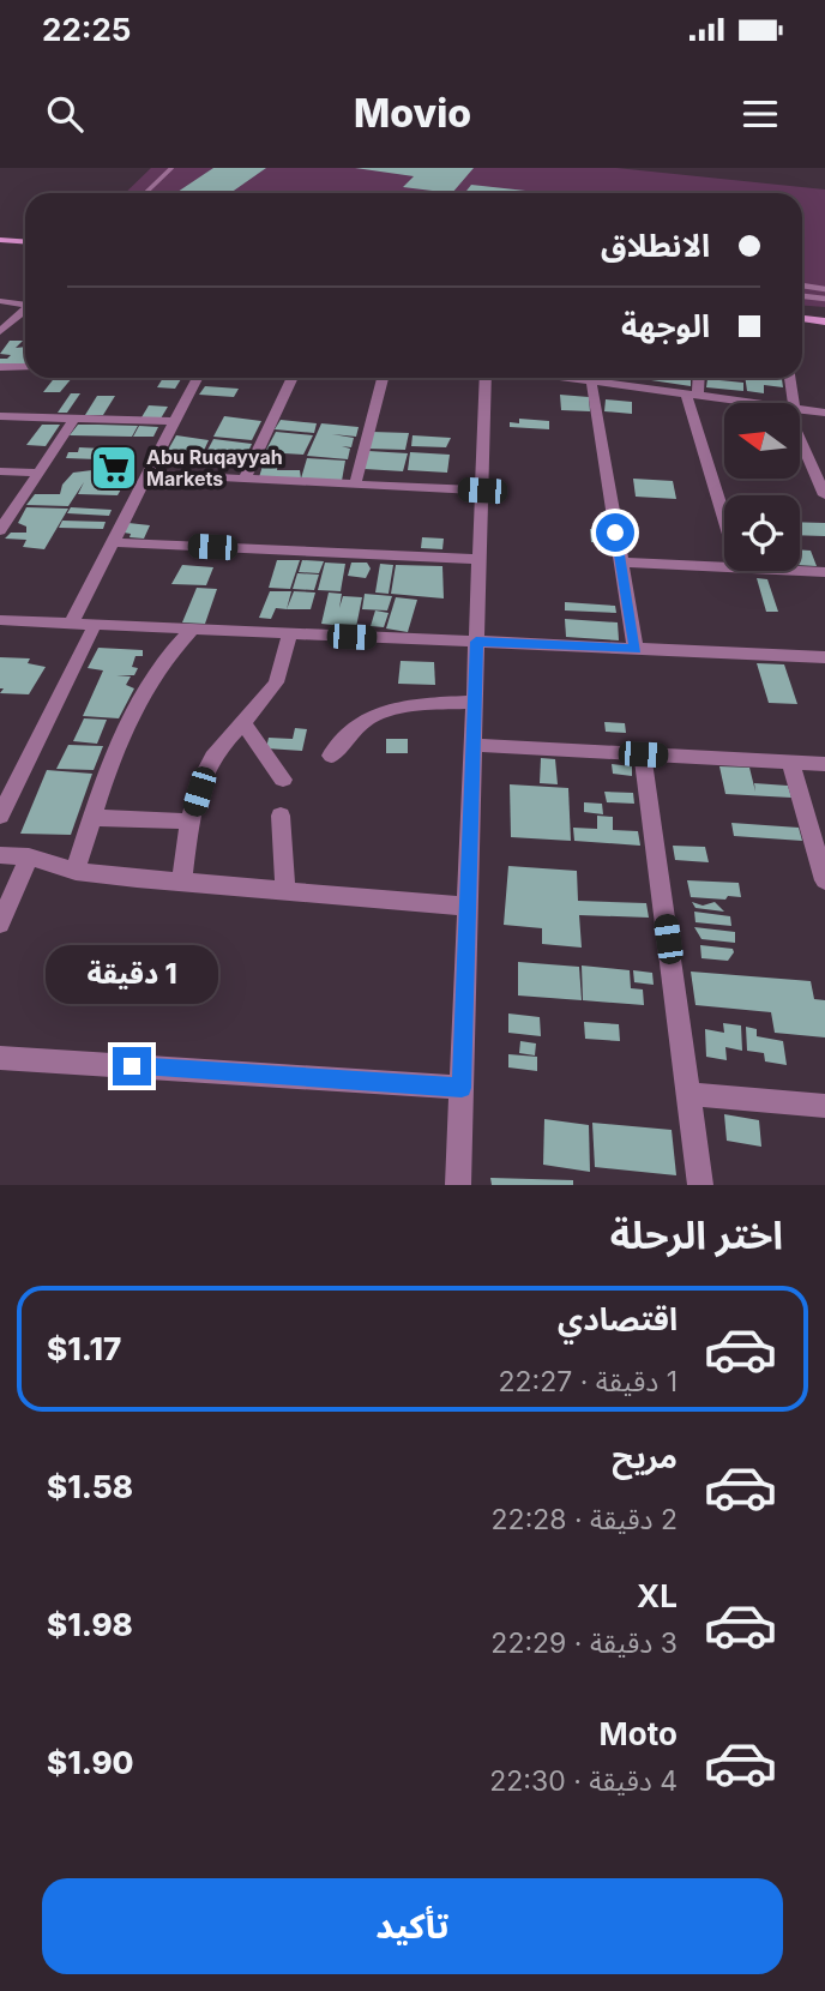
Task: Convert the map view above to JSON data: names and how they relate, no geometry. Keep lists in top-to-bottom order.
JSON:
{
  "places": {
    "supermarket": ["Abu Ruqayyah Markets"]
  },
  "north": "left",
  "page": {
    "status": "22:25",
    "header": "Movio",
    "banner": ["الانطلاق", "الوجهة"],
    "bubble": "1 دقيقة",
    "heading": "اختر الرحلة",
    "list": [
      {
        "name": "اقتصادي",
        "note": "1 دقيقة · 22:27",
        "value": "$1.17"
      },
      {
        "name": "مريح",
        "note": "2 دقيقة · 22:28",
        "value": "$1.58"
      },
      {
        "name": "XL",
        "note": "3 دقيقة · 22:29",
        "value": "$1.98"
      },
      {
        "name": "Moto",
        "note": "4 دقيقة · 22:30",
        "value": "$1.90"
      }
    ],
    "buttons": "تأكيد"
  }
}
